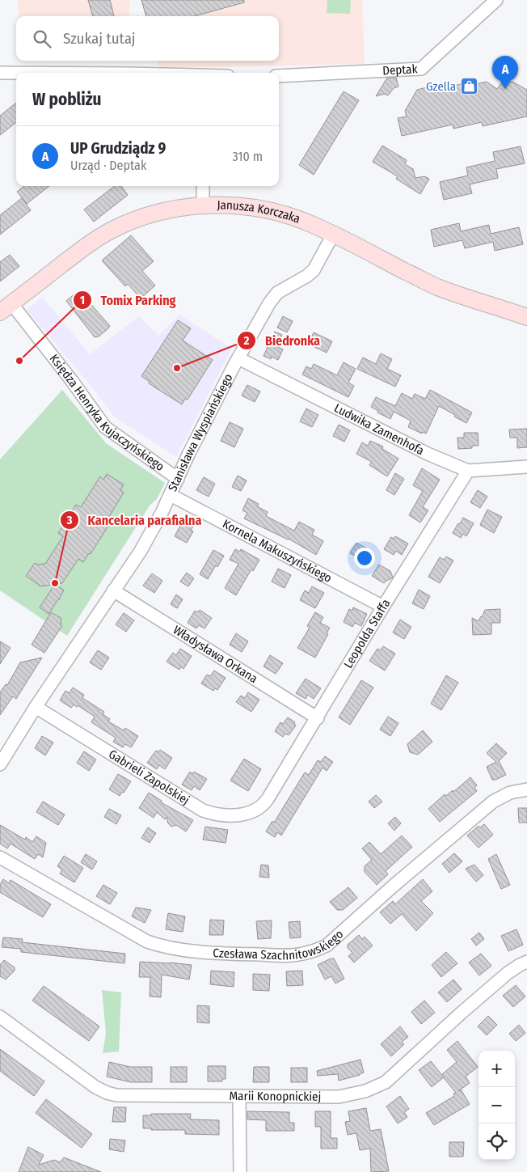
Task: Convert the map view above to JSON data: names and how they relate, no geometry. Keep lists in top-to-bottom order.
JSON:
{
  "streets": {
    "street": [
      "Deptak",
      "Janusza Korczaka",
      "Księdza Henryka Kujaczyńskiego",
      "Ludwika Zamenhofa",
      "Stanisława Wyspiańskiego",
      "Kornela Makuszyńskiego",
      "Leopolda Staffa",
      "Władysława Orkana",
      "Gabrieli Zapolskiej",
      "Czesława Szachnitowskiego",
      "Marii Konopnickiej"
    ]
  },
  "crossings": [
    ["Janusza Korczaka", "Księdza Henryka Kujaczyńskiego"],
    ["Janusza Korczaka", "Stanisława Wyspiańskiego"],
    ["Księdza Henryka Kujaczyńskiego", "Stanisława Wyspiańskiego"],
    ["Ludwika Zamenhofa", "Stanisława Wyspiańskiego"],
    ["Ludwika Zamenhofa", "Leopolda Staffa"],
    ["Stanisława Wyspiańskiego", "Kornela Makuszyńskiego"],
    ["Stanisława Wyspiańskiego", "Władysława Orkana"],
    ["Stanisława Wyspiańskiego", "Gabrieli Zapolskiej"],
    ["Kornela Makuszyńskiego", "Leopolda Staffa"],
    ["Leopolda Staffa", "Władysława Orkana"],
    ["Leopolda Staffa", "Gabrieli Zapolskiej"]
  ],
  "places": {
    "shop": ["Gzella"],
    "other": ["Tomix Parking", "Biedronka", "Kancelaria parafialna"]
  },
  "page": {
    "search": "Szukaj tutaj",
    "pins": "A",
    "heading": "W pobliżu",
    "list": [
      {
        "mark": "A",
        "name": "UP Grudziądz 9",
        "note": "Urząd · Deptak",
        "value": "310 m"
      }
    ],
    "map_buttons": ["+", "−"]
  }
}
